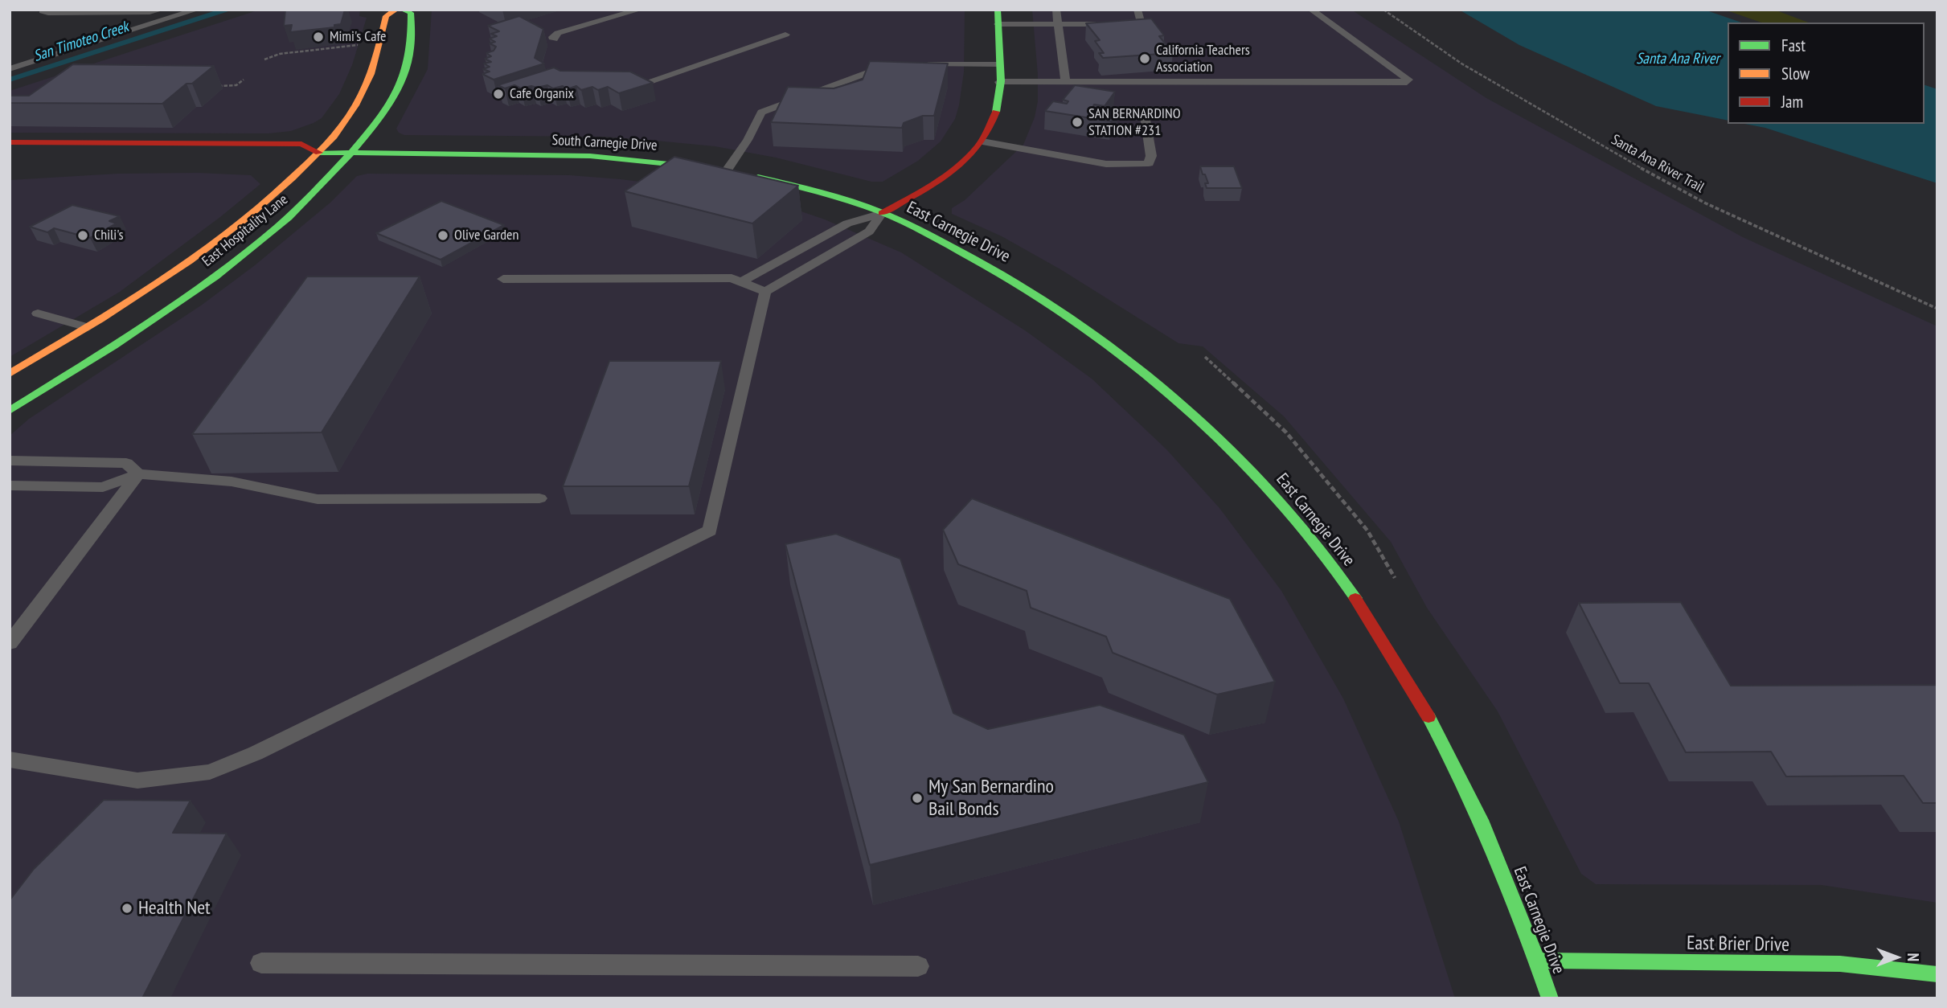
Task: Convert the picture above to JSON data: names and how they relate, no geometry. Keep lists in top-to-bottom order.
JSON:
{
  "streets": {
    "main road": [
      "South Carnegie Drive",
      "East Hospitality Lane",
      "East Carnegie Drive",
      "East Brier Drive"
    ],
    "path": ["Santa Ana River Trail"]
  },
  "crossings": [
    ["South Carnegie Drive", "East Hospitality Lane"],
    ["South Carnegie Drive", "East Carnegie Drive"],
    ["East Carnegie Drive", "East Brier Drive"]
  ],
  "water": ["San Timoteo Creek", "Santa Ana River"],
  "places": [
    "Mimi's Cafe",
    "California Teachers Association",
    "Cafe Organix",
    "SAN BERNARDINO STATION #231",
    "Chili's",
    "Olive Garden",
    "My San Bernardino Bail Bonds",
    "Health Net"
  ],
  "legend": ["Fast", "Slow", "Jam"],
  "north": "right"
}
